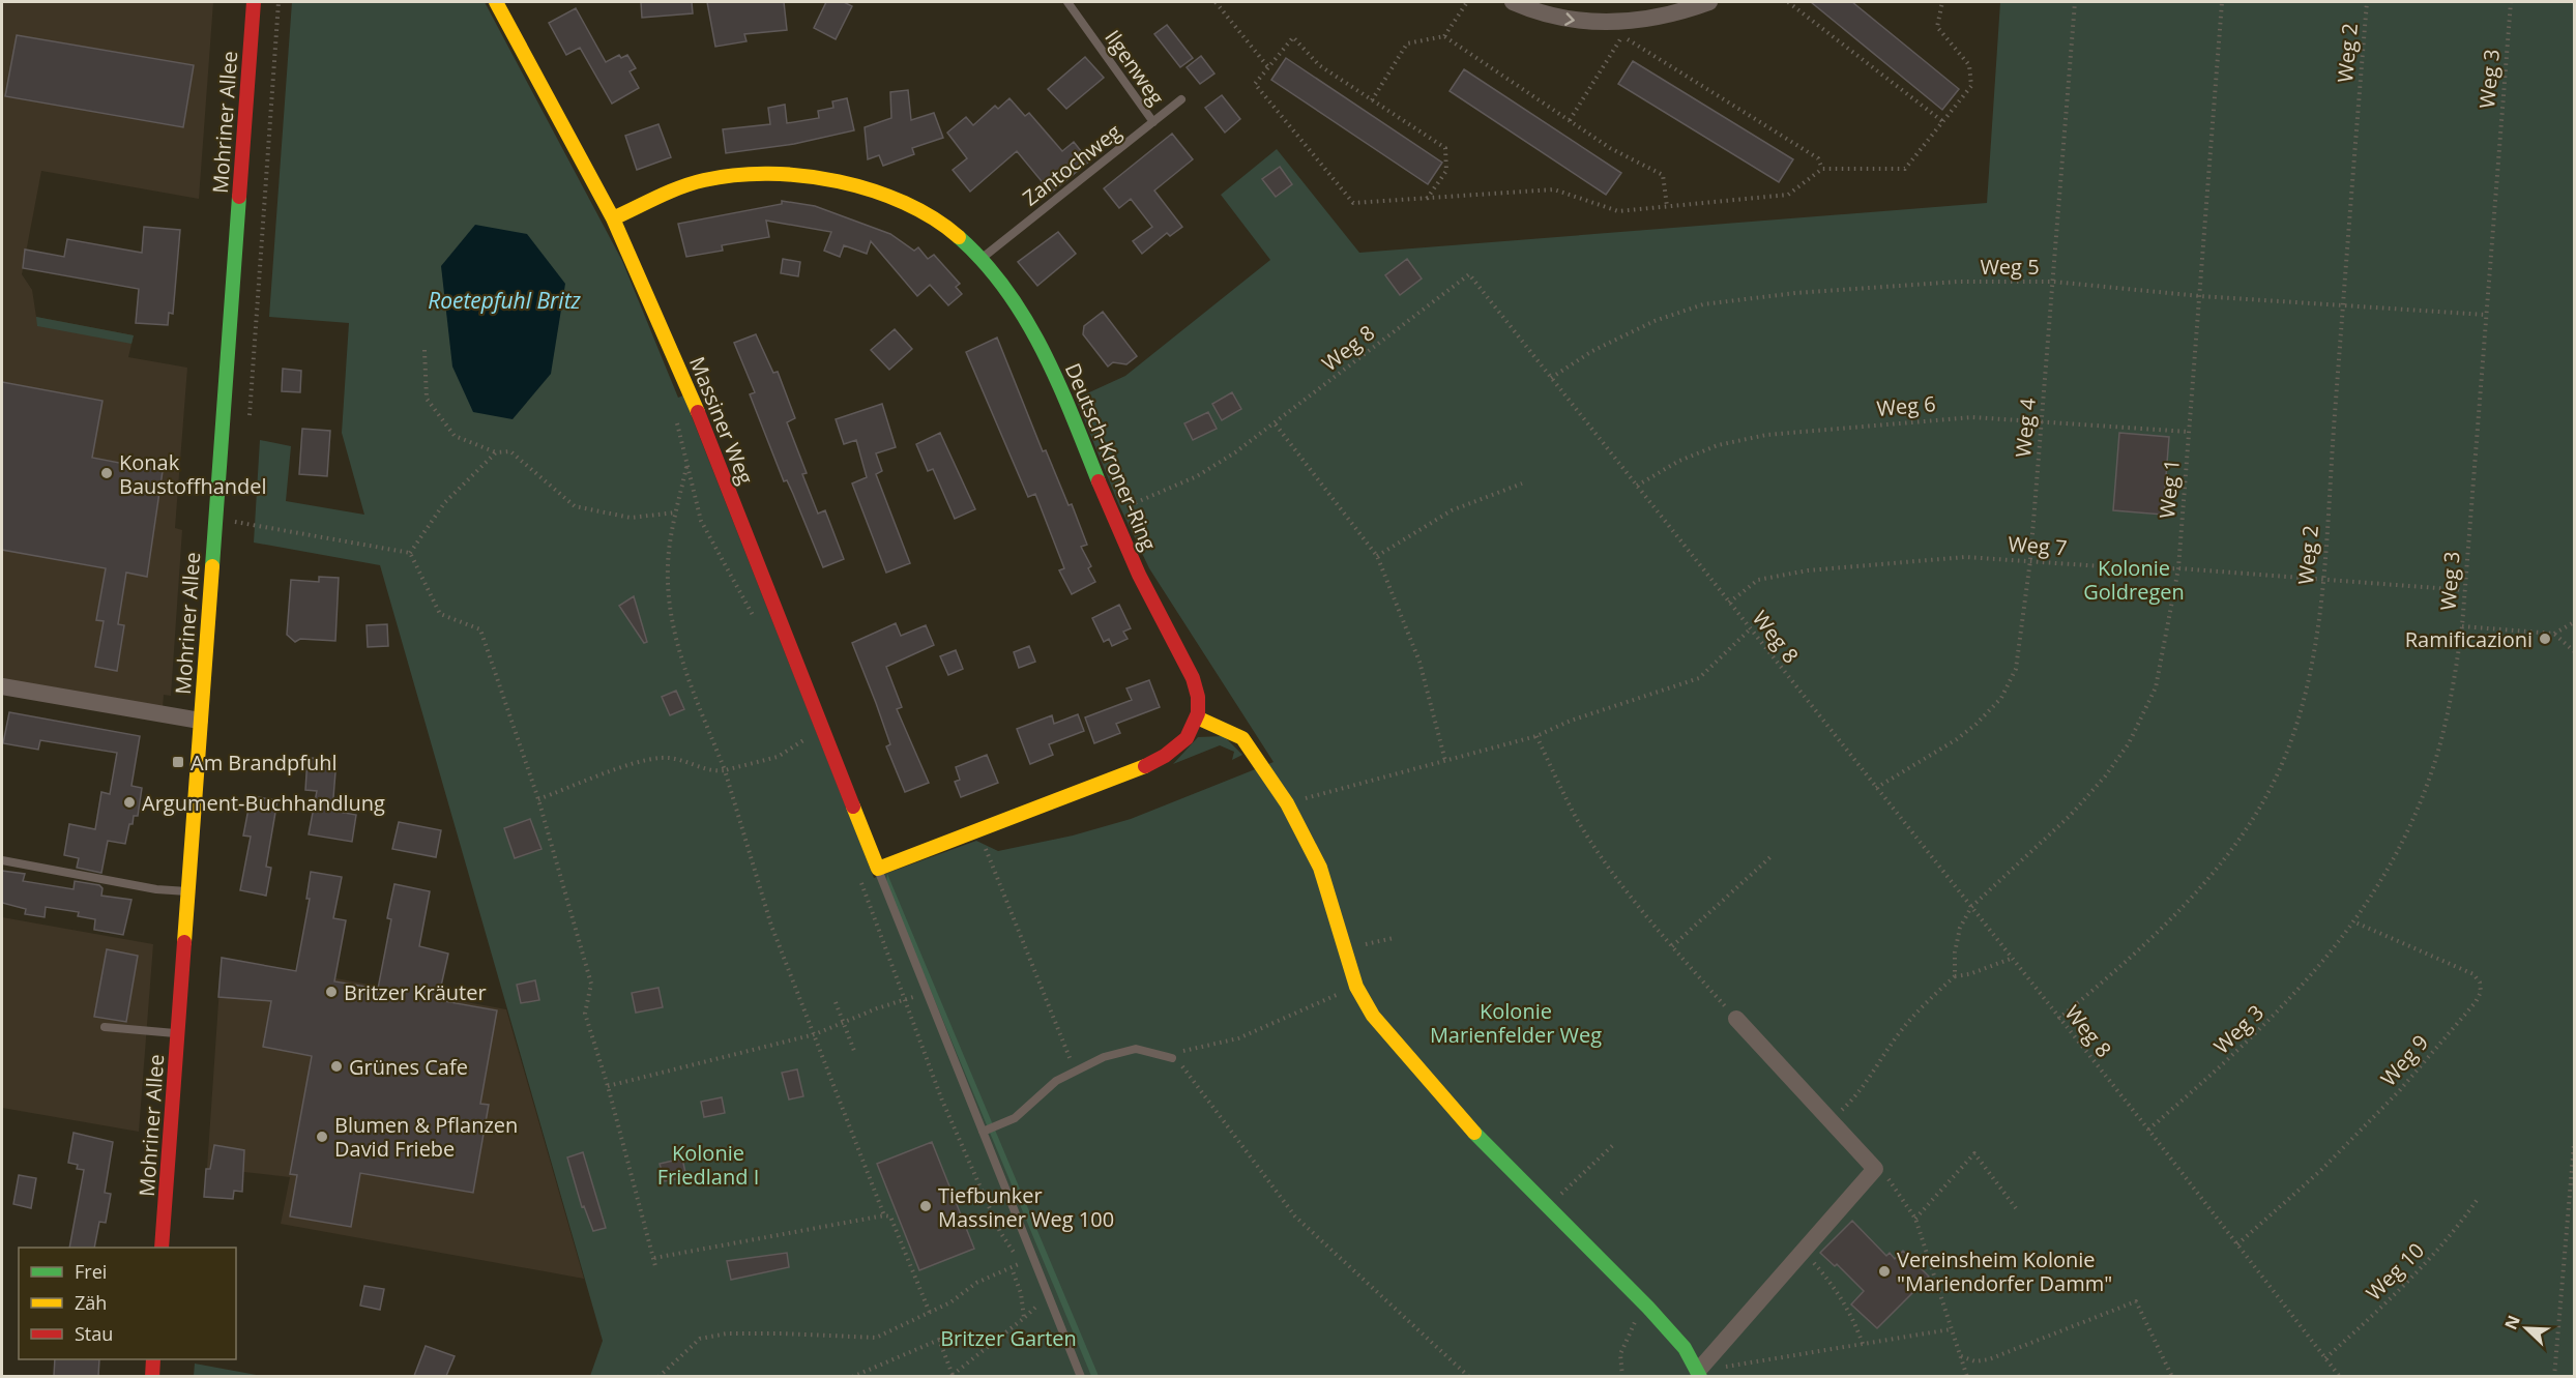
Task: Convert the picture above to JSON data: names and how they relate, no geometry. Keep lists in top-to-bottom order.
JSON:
{
  "streets": {
    "street": ["Mohriner Allee", "Massiner Weg", "Deutsch-Kroner-Ring"],
    "lane": ["Ilgenweg", "Zantochweg"],
    "path": [
      "Weg 2",
      "Weg 3",
      "Weg 5",
      "Weg 8",
      "Weg 6",
      "Weg 4",
      "Weg 1",
      "Weg 7",
      "Weg 9",
      "Weg 10"
    ]
  },
  "crossings": [
    ["Weg 2", "Weg 5"],
    ["Weg 2", "Weg 8"],
    ["Weg 2", "Weg 7"],
    ["Ilgenweg", "Zantochweg"],
    ["Weg 3", "Weg 5"],
    ["Weg 3", "Weg 8"],
    ["Weg 3", "Weg 7"],
    ["Weg 3", "Weg 9"],
    ["Zantochweg", "Deutsch-Kroner-Ring"],
    ["Weg 5", "Weg 8"],
    ["Weg 5", "Weg 4"],
    ["Weg 5", "Weg 1"],
    ["Weg 8", "Weg 6"],
    ["Weg 8", "Weg 4"],
    ["Weg 8", "Deutsch-Kroner-Ring"],
    ["Weg 8", "Weg 1"],
    ["Weg 8", "Weg 7"],
    ["Weg 8", "Weg 9"],
    ["Weg 8", "Weg 10"],
    ["Weg 6", "Weg 4"],
    ["Weg 6", "Weg 1"],
    ["Massiner Weg", "Deutsch-Kroner-Ring"],
    ["Weg 4", "Weg 7"],
    ["Weg 1", "Weg 7"]
  ],
  "water": ["Roetepfuhl Britz"],
  "parks": [
    "Kolonie Goldregen",
    "Kolonie Marienfelder Weg",
    "Kolonie Friedland I",
    "Britzer Garten"
  ],
  "places": {
    "other": [
      "Konak Baustoffhandel",
      "Ramificazioni",
      "Argument-Buchhandlung",
      "Britzer Kräuter",
      "Grünes Cafe",
      "Blumen & Pflanzen David Friebe",
      "Tiefbunker Massiner Weg 100",
      "Vereinsheim Kolonie \"Mariendorfer Damm\""
    ],
    "transit": ["Am Brandpfuhl"]
  },
  "legend": ["Frei", "Zäh", "Stau"],
  "north": "top left"
}
